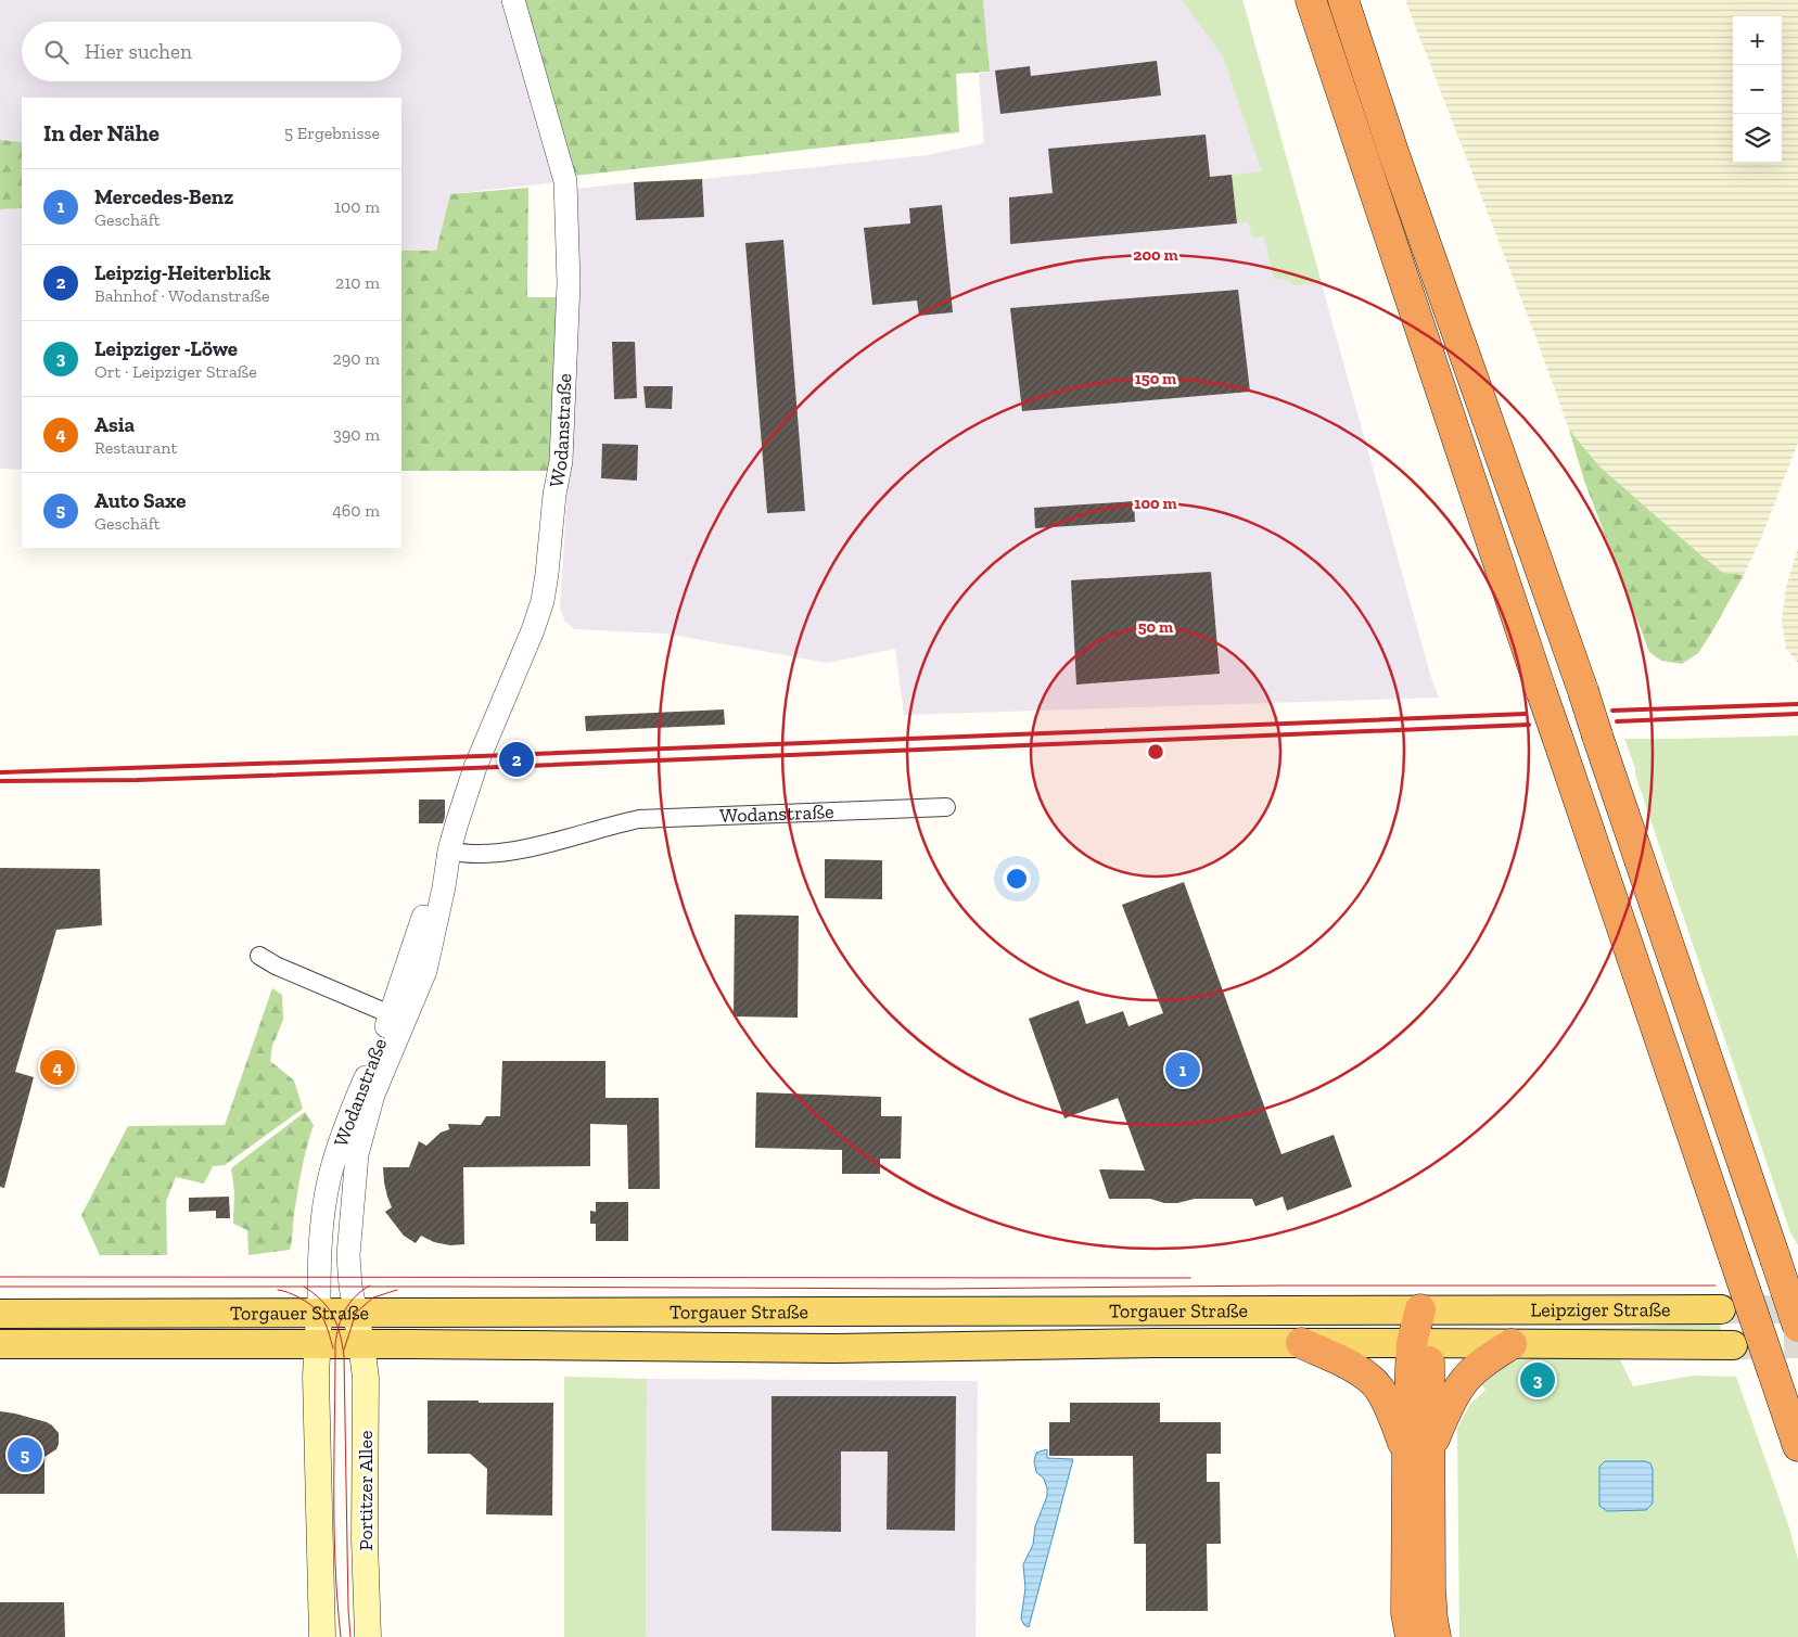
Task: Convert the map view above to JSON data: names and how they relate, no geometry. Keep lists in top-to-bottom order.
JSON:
{
  "streets": {
    "main road": [
      "Wodanstraße",
      "Leipziger Straße",
      "Torgauer Straße",
      "Portitzer Allee"
    ]
  },
  "crossings": [
    ["Wodanstraße", "Torgauer Straße"],
    ["Wodanstraße", "Portitzer Allee"],
    ["Leipziger Straße", "Torgauer Straße"],
    ["Torgauer Straße", "Portitzer Allee"]
  ],
  "page": {
    "map_buttons": ["+", "−"],
    "search": "Hier suchen",
    "heading": ["In der Nähe", "5 Ergebnisse"],
    "list": [
      {
        "mark": "1",
        "name": "Mercedes-Benz",
        "note": "Geschäft",
        "value": "100 m"
      },
      {
        "mark": "2",
        "name": "Leipzig-Heiterblick",
        "note": "Bahnhof · Wodanstraße",
        "value": "210 m"
      },
      {
        "mark": "3",
        "name": "Leipziger -Löwe",
        "note": "Ort · Leipziger Straße",
        "value": "290 m"
      },
      {
        "mark": "4",
        "name": "Asia",
        "note": "Restaurant",
        "value": "390 m"
      },
      {
        "mark": "5",
        "name": "Auto Saxe",
        "note": "Geschäft",
        "value": "460 m"
      }
    ],
    "pins": [
      "2",
      "4",
      "1",
      "3",
      "5"
    ]
  },
  "rings": [
    "200 m",
    "150 m",
    "100 m",
    "50 m"
  ]
}
